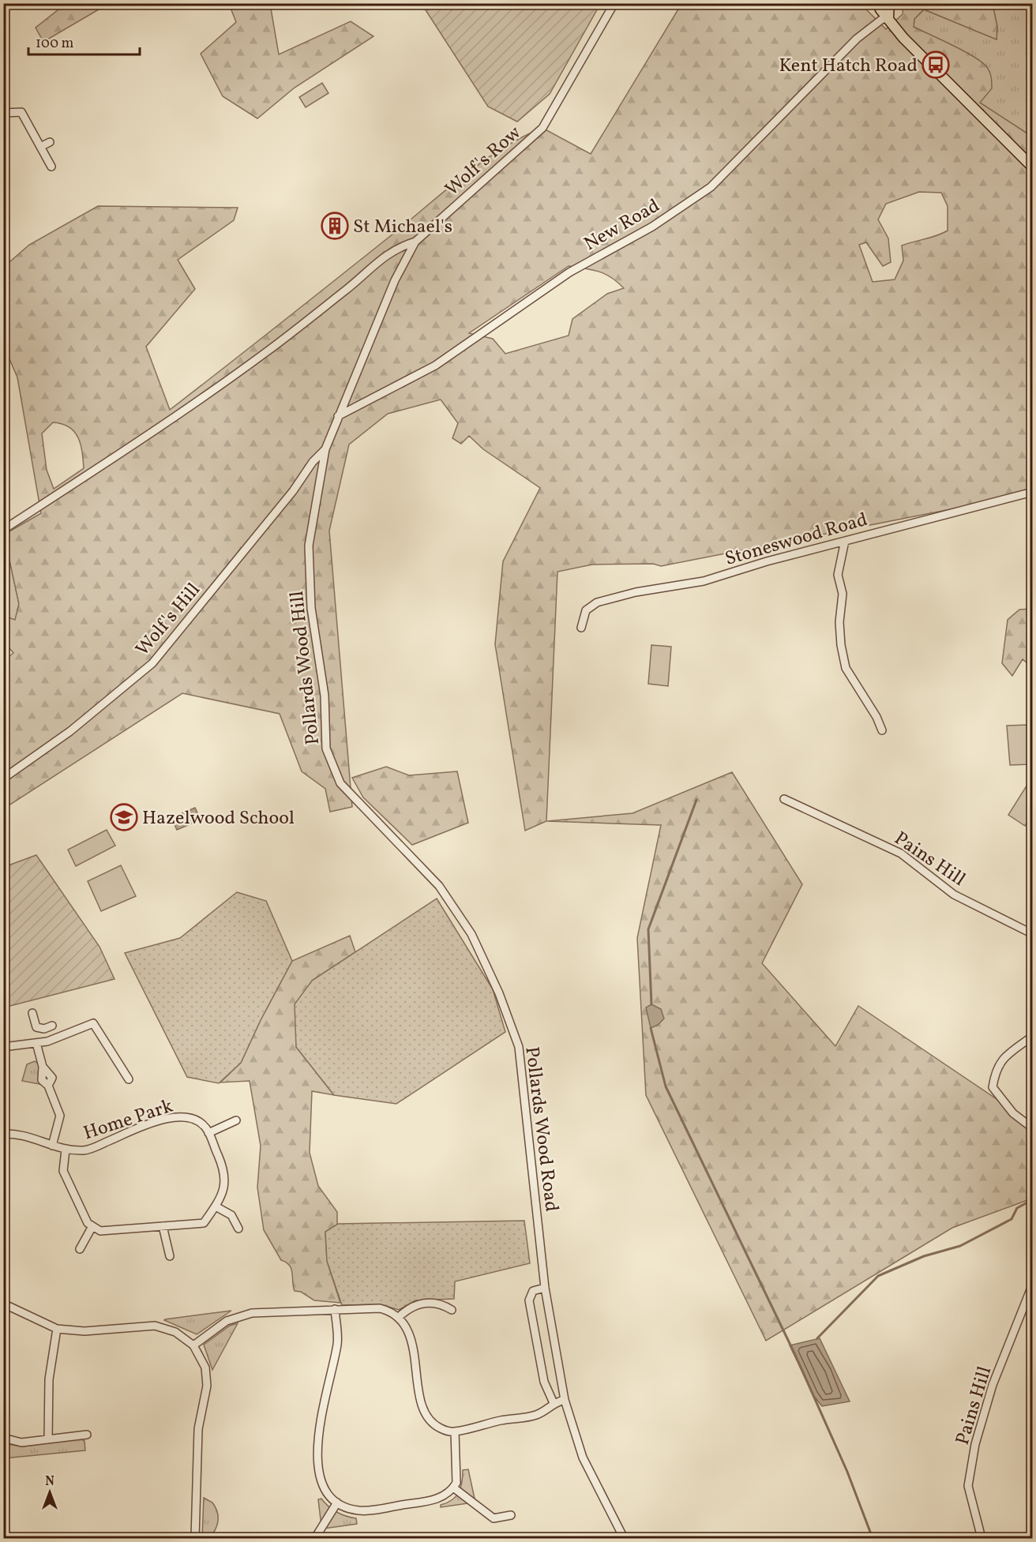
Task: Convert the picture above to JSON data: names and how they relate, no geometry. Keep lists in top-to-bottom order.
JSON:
{
  "streets": {
    "street": [
      "Wolf's Row",
      "New Road",
      "Stoneswood Road",
      "Wolf's Hill",
      "Pollards Wood Hill",
      "Pains Hill",
      "Home Park",
      "Pollards Wood Road"
    ]
  },
  "crossings": [
    ["Wolf's Row", "New Road"],
    ["Wolf's Row", "Pollards Wood Hill"],
    ["New Road", "Pollards Wood Hill"],
    ["Wolf's Hill", "Pollards Wood Hill"],
    ["Pollards Wood Hill", "Pollards Wood Road"]
  ],
  "places": {
    "bus stop": ["Kent Hatch Road"],
    "building": ["St Michael's"],
    "school or university": ["Hazelwood School"]
  },
  "scale_bar": "100 m",
  "north": "top"
}
